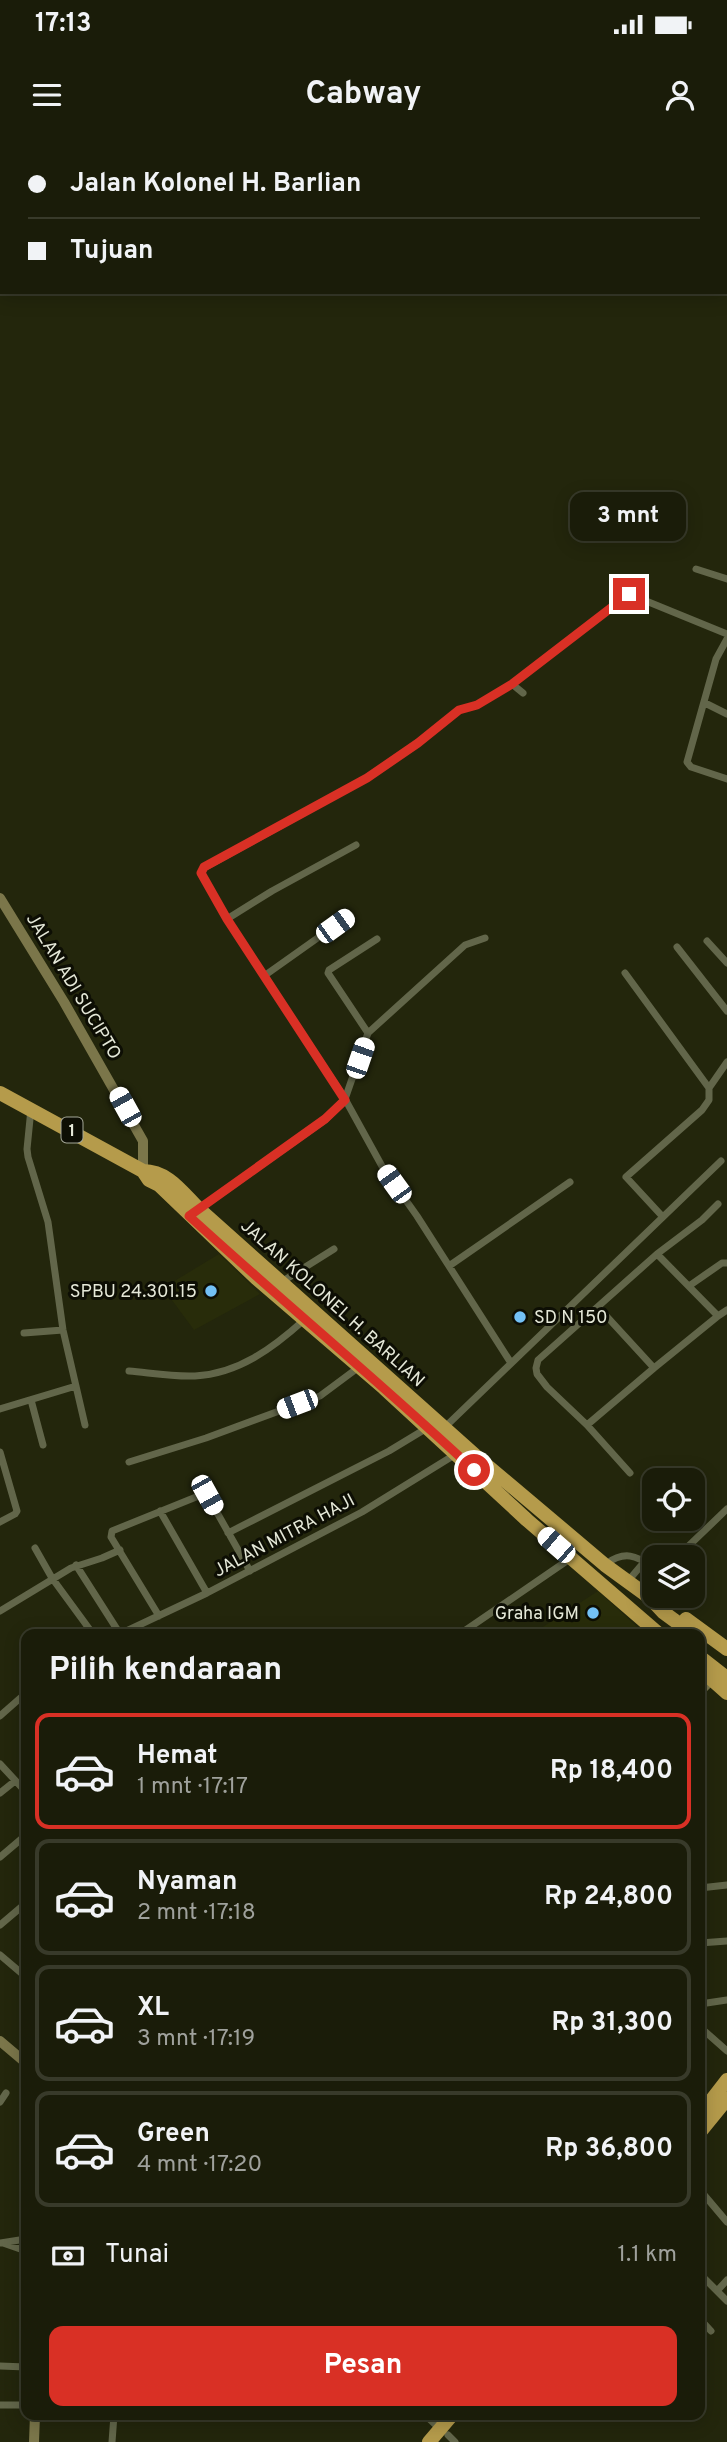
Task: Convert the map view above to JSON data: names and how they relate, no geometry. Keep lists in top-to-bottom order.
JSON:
{
  "streets": {
    "highway": ["1", "JALAN KOLONEL H. BARLIAN"],
    "street": ["JALAN ADI SUCIPTO", "JALAN MITRA HAJI"]
  },
  "crossings": [
    ["JALAN ADI SUCIPTO", "1"],
    ["JALAN ADI SUCIPTO", "JALAN KOLONEL H. BARLIAN"],
    ["1", "JALAN KOLONEL H. BARLIAN"],
    ["JALAN KOLONEL H. BARLIAN", "JALAN MITRA HAJI"]
  ],
  "places": ["SPBU 24.301.15", "SD N 150", "Graha IGM"],
  "page": {
    "status": "17:13",
    "header": "Cabway",
    "banner": ["Jalan Kolonel H. Barlian", "Tujuan"],
    "bubble": "3 mnt",
    "heading": "Pilih kendaraan",
    "list": [
      {
        "name": "Hemat",
        "note": "1 mnt · 17:17",
        "value": "Rp 18,400"
      },
      {
        "name": "Nyaman",
        "note": "2 mnt · 17:18",
        "value": "Rp 24,800"
      },
      {
        "name": "XL",
        "note": "3 mnt · 17:19",
        "value": "Rp 31,300"
      },
      {
        "name": "Green",
        "note": "4 mnt · 17:20",
        "value": "Rp 36,800"
      }
    ],
    "pay": ["Tunai", "1.1 km"],
    "buttons": "Pesan"
  }
}
